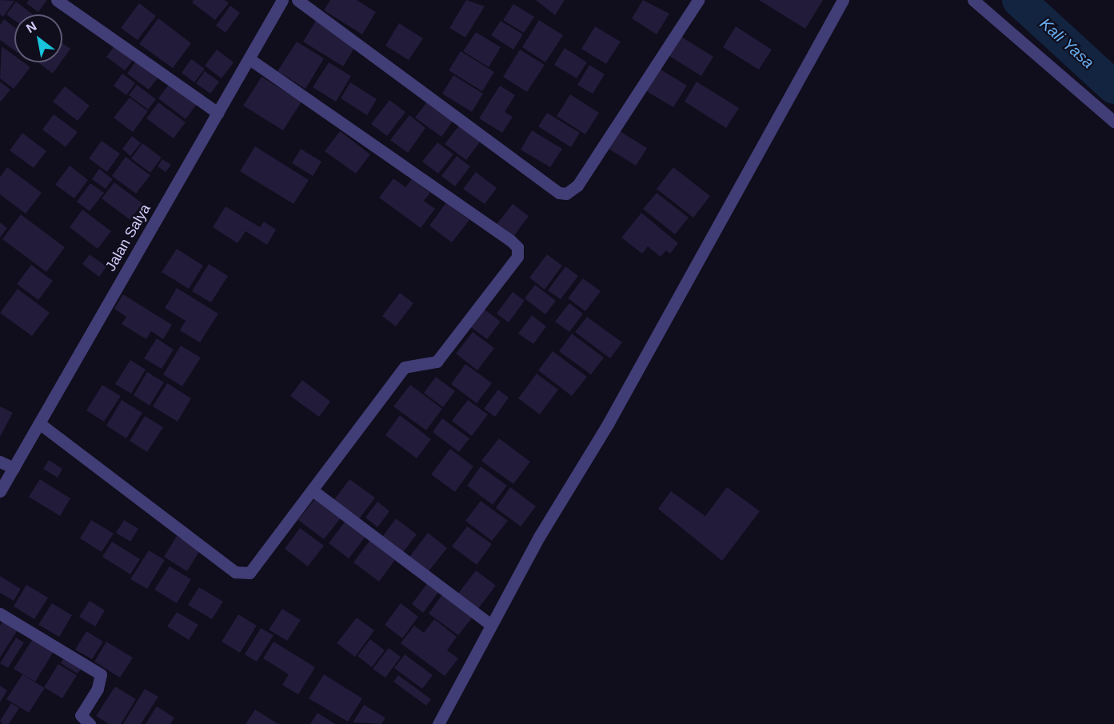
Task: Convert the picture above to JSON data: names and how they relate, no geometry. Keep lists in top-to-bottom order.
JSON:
{
  "streets": {
    "street": ["Jalan Salya"]
  },
  "water": ["Kali Yasa"],
  "north": "top left"
}
